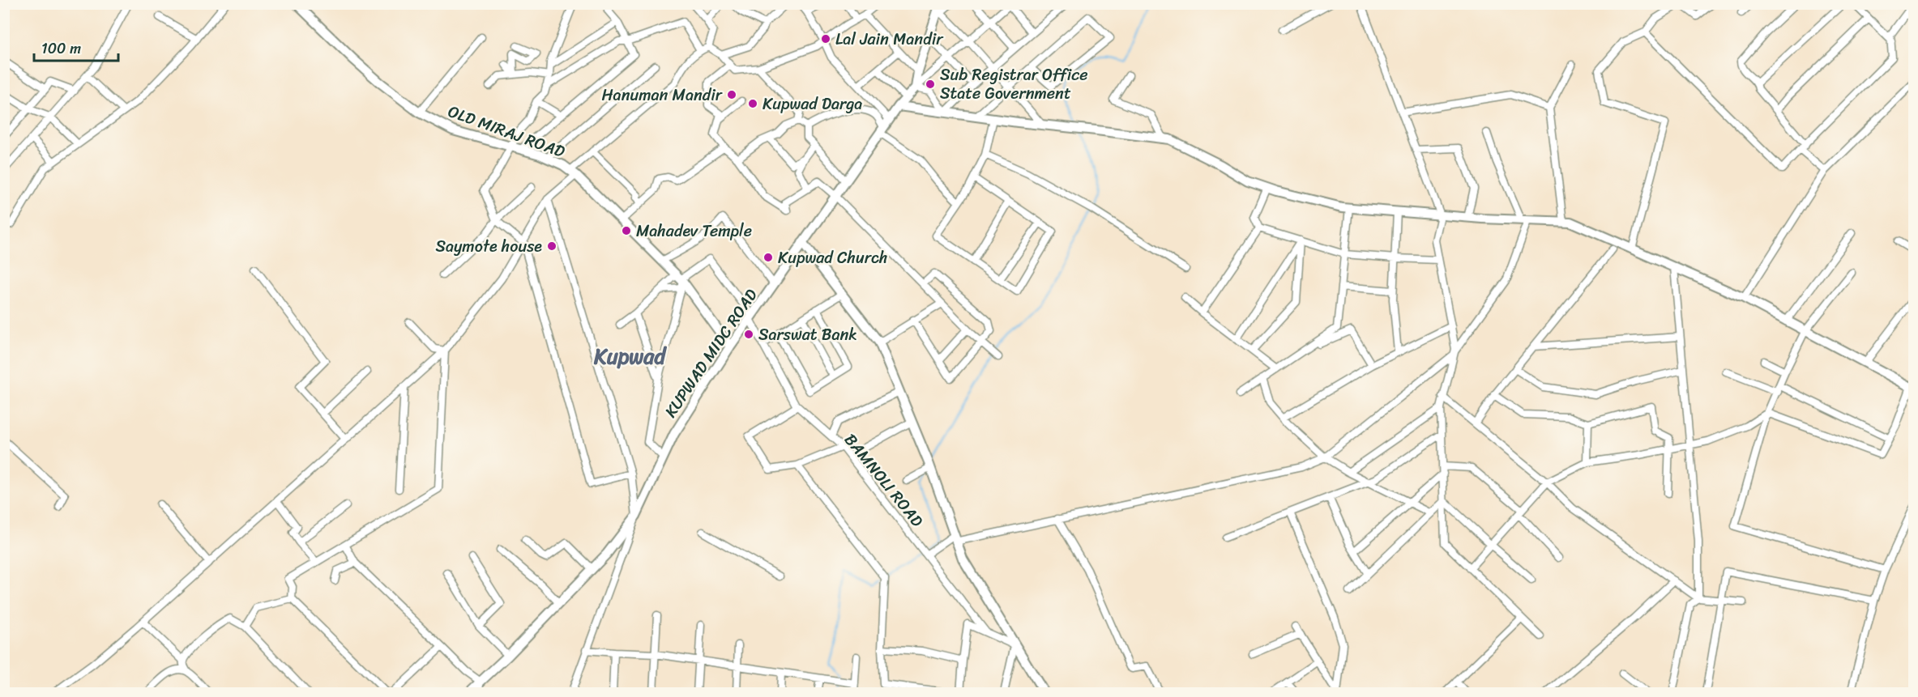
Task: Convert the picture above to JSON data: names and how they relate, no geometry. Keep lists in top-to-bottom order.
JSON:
{
  "streets": {
    "main road": ["OLD MIRAJ ROAD", "KUPWAD MIDC ROAD"],
    "street": ["BAMNOLI ROAD"]
  },
  "crossings": [
    ["OLD MIRAJ ROAD", "KUPWAD MIDC ROAD"],
    ["OLD MIRAJ ROAD", "BAMNOLI ROAD"],
    ["KUPWAD MIDC ROAD", "BAMNOLI ROAD"]
  ],
  "districts": ["Kupwad"],
  "places": [
    "Lal Jain Mandir",
    "Sub Registrar Office State Government",
    "Hanuman Mandir",
    "Kupwad Darga",
    "Mahadev Temple",
    "Saymote house",
    "Kupwad Church",
    "Sarswat Bank"
  ],
  "scale_bar": "100 m"
}
